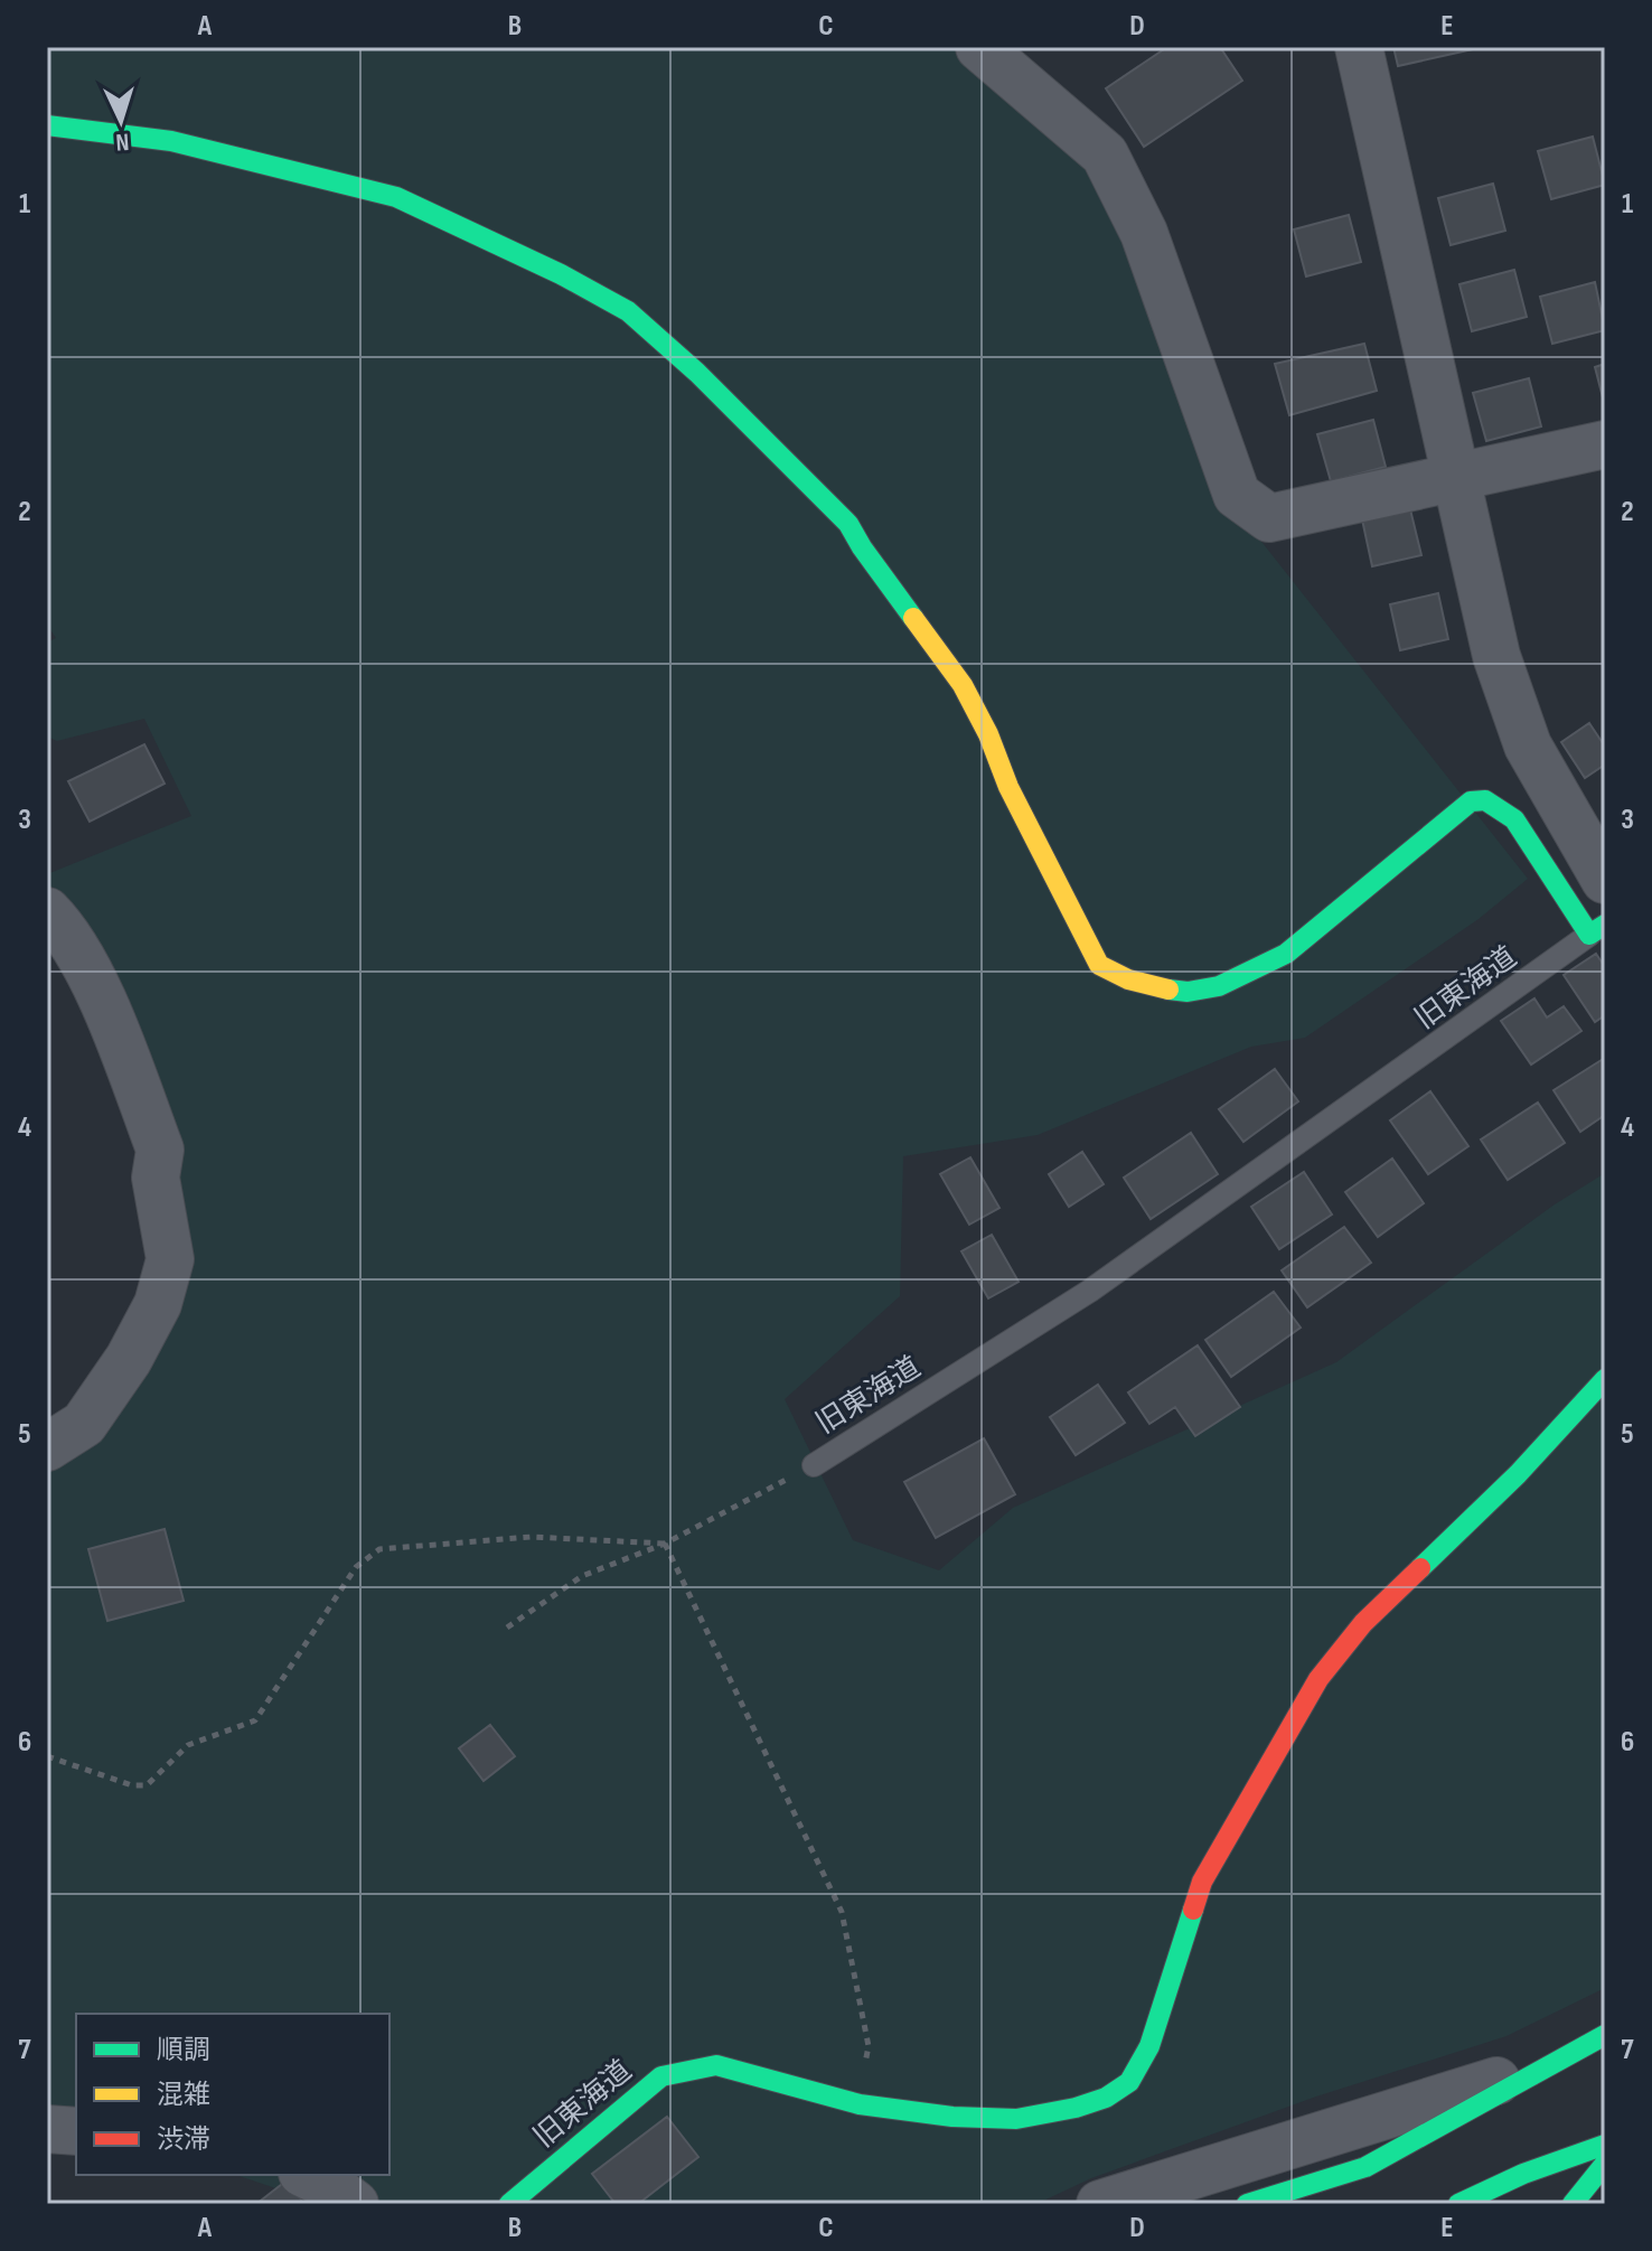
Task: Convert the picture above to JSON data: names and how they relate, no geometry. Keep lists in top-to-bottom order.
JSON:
{
  "streets": {
    "main road": ["旧東海道"]
  },
  "legend": ["順調", "混雑", "渋滞"],
  "north": "bottom",
  "grid": {
    "columns": [
      "A",
      "B",
      "C",
      "D",
      "E"
    ],
    "rows": [
      "1",
      "2",
      "3",
      "4",
      "5",
      "6",
      "7"
    ]
  }
}
